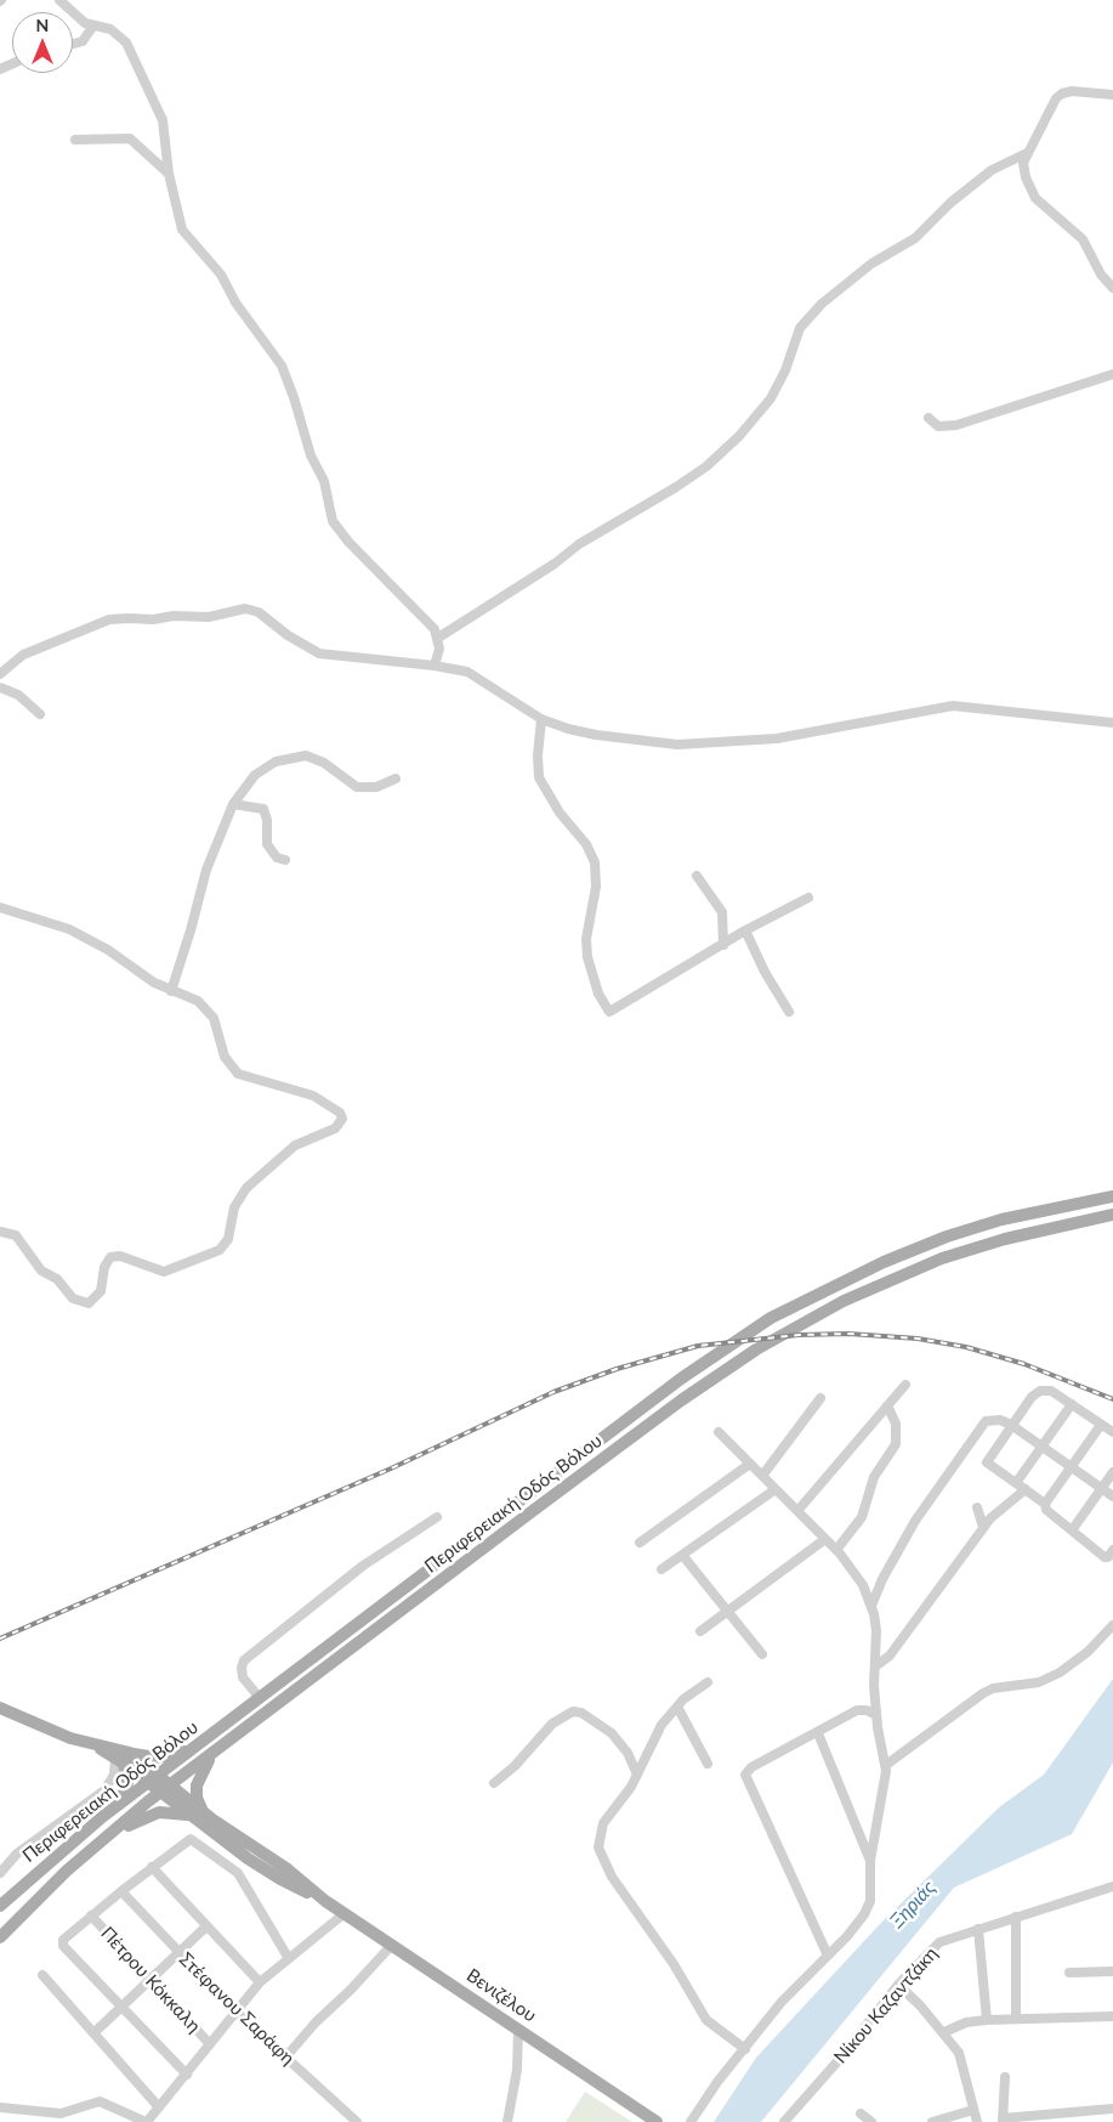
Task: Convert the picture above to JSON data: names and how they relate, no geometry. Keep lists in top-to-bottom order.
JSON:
{
  "streets": {
    "main road": ["Περιφερειακή Οδός Βόλου", "Βενιζέλου"],
    "street": ["Πέτρου Κόκκαλη", "Νίκου Καζαντζάκη", "Στέφανου Σαράφη"]
  },
  "crossings": [
    ["Περιφερειακή Οδός Βόλου", "Βενιζέλου"]
  ],
  "water": ["Ξηριάς"],
  "north": "top"
}
